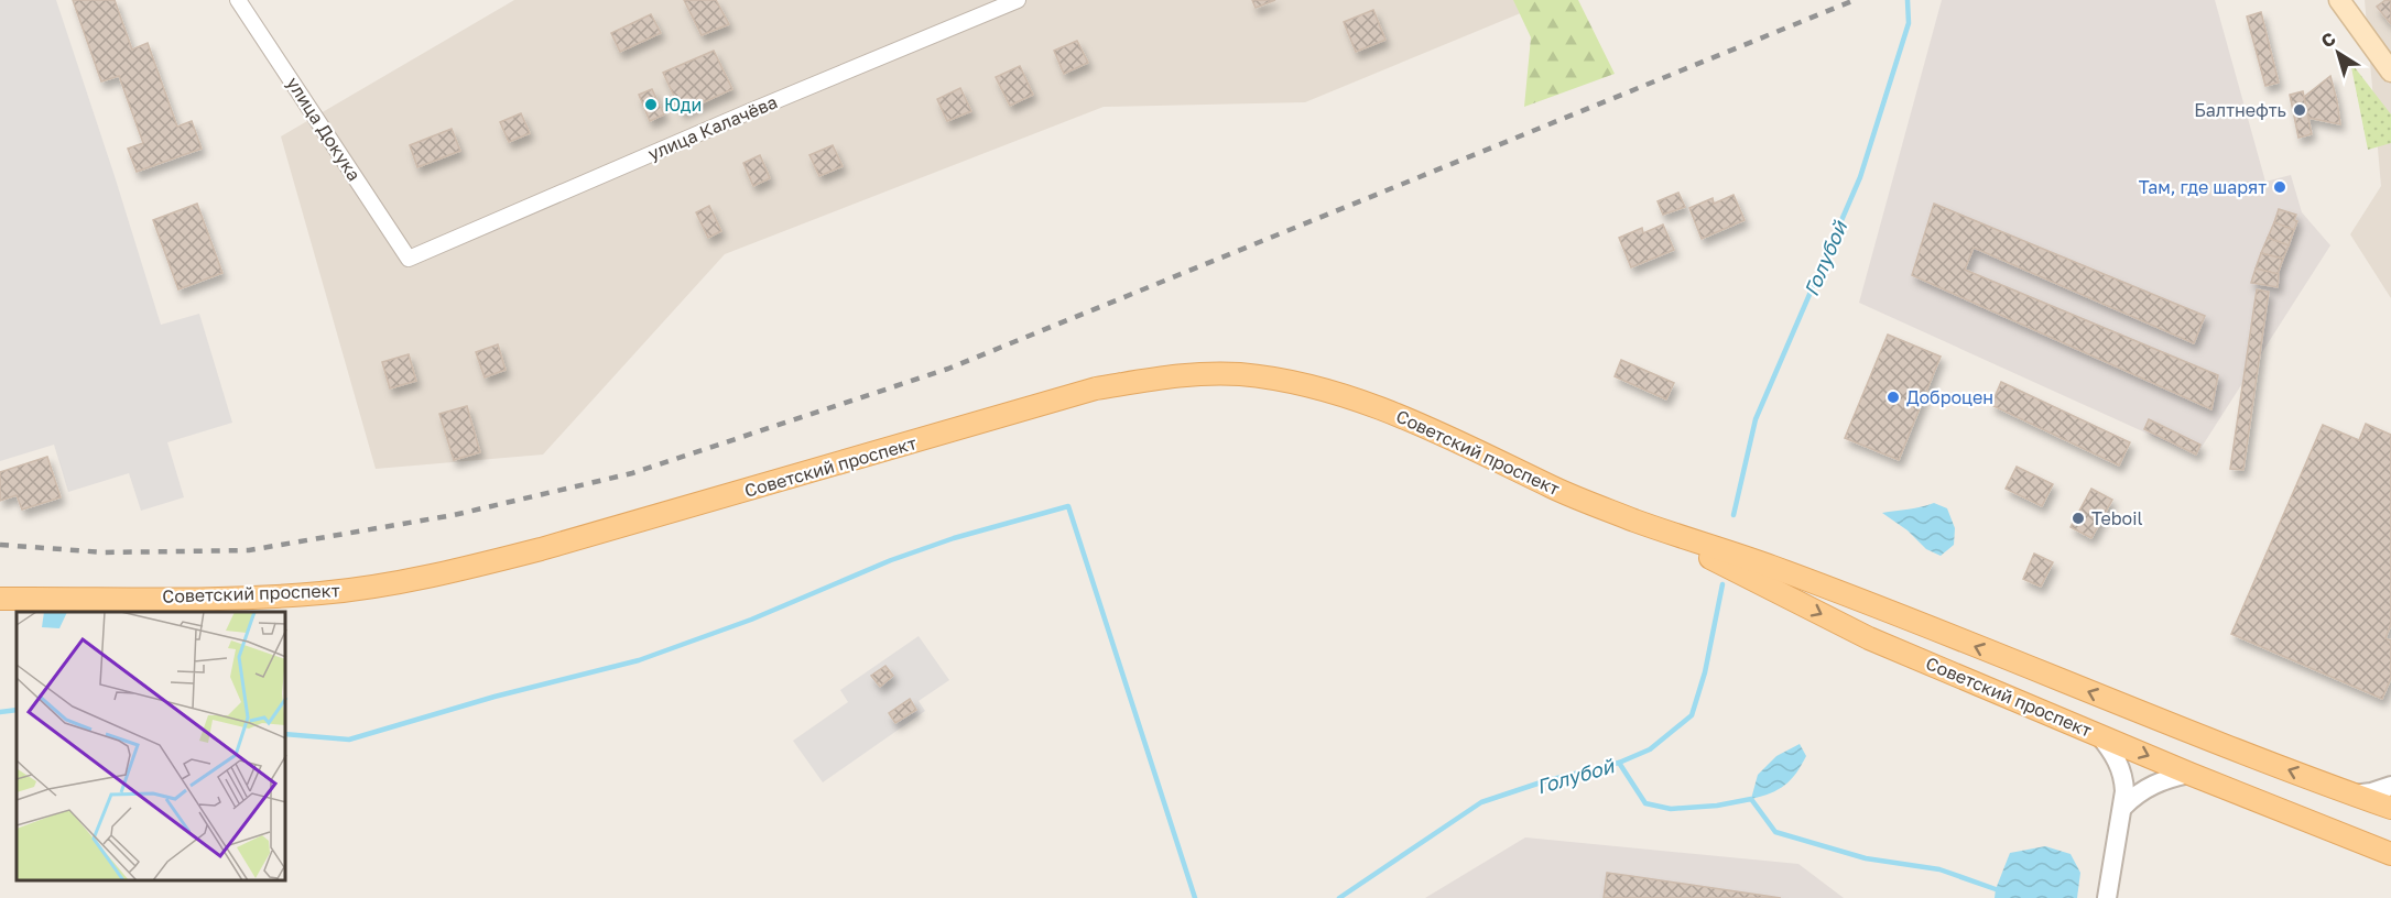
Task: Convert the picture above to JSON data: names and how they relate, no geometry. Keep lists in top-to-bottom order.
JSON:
{
  "streets": {
    "main road": ["Советский проспект"],
    "street": ["улица Калачёва", "улица Докука"]
  },
  "crossings": [
    ["улица Калачёва", "улица Докука"]
  ],
  "water": ["Голубой"],
  "places": [
    "Юди",
    "Балтнефть",
    "Там, где шарят",
    "Доброцен",
    "Teboil"
  ],
  "north": "top left"
}
